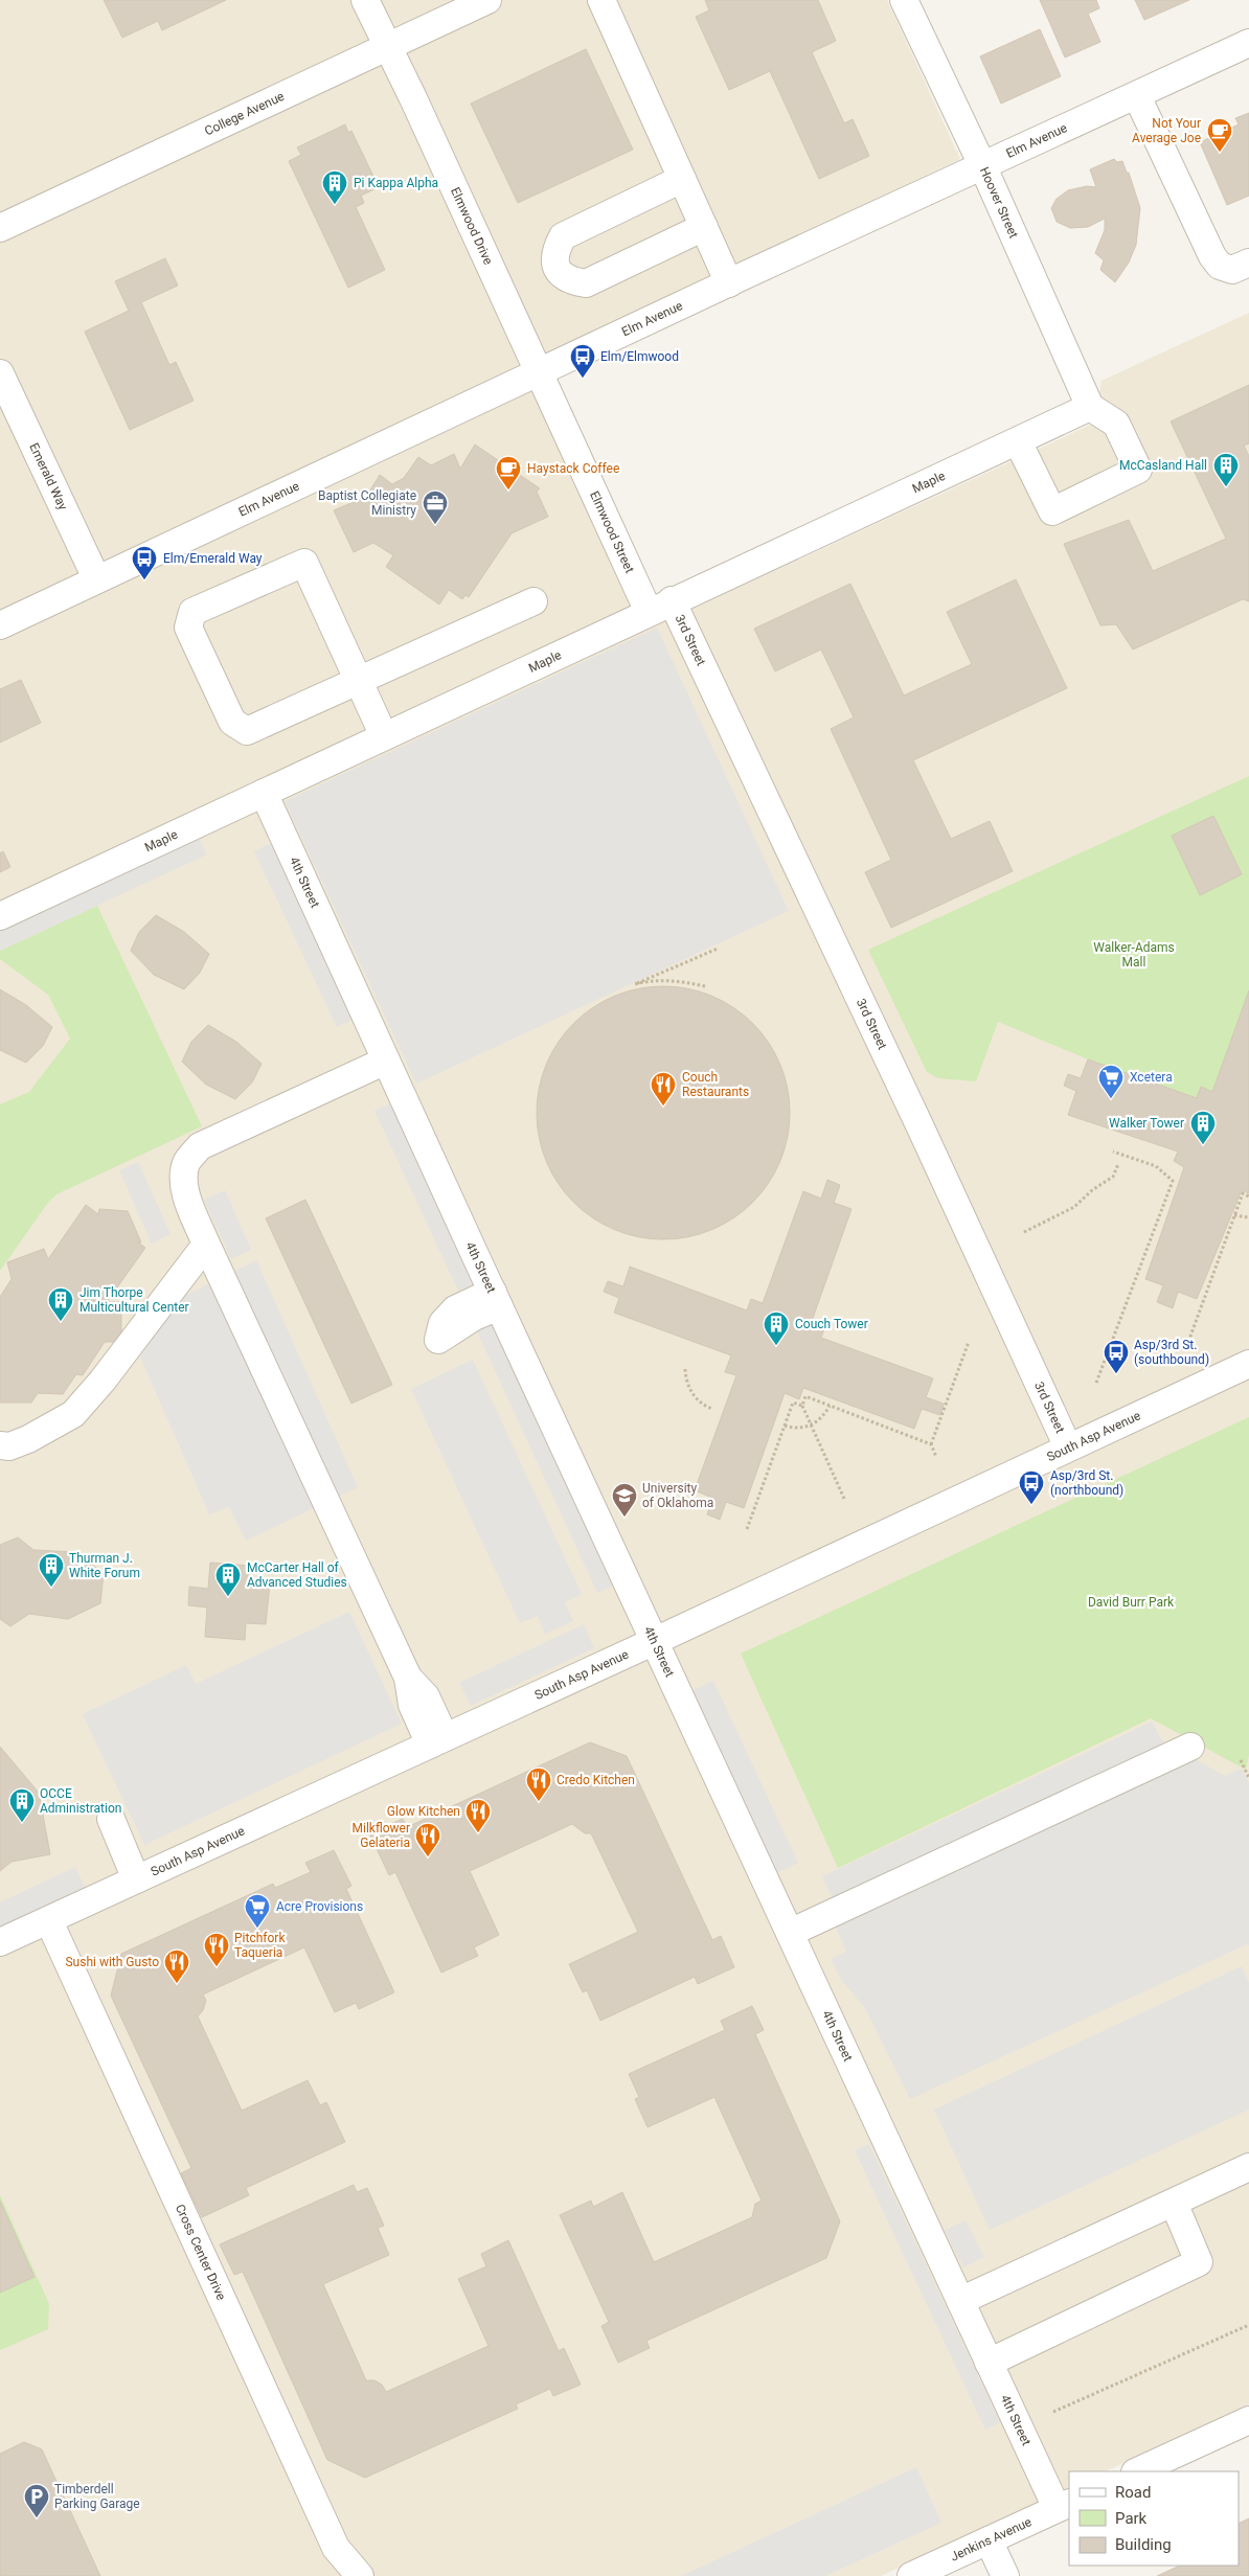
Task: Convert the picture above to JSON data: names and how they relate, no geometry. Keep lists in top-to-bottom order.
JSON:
{
  "streets": {
    "street": [
      "College Avenue",
      "Elm Avenue",
      "Hoover Street",
      "Elmwood Drive",
      "Emerald Way",
      "Maple",
      "Elmwood Street",
      "3rd Street",
      "4th Street",
      "South Asp Avenue",
      "Cross Center Drive",
      "Jenkins Avenue"
    ]
  },
  "crossings": [
    ["College Avenue", "Elmwood Drive"],
    ["Elm Avenue", "Hoover Street"],
    ["Elm Avenue", "Elmwood Drive"],
    ["Elm Avenue", "Emerald Way"],
    ["Hoover Street", "Maple"],
    ["Elmwood Drive", "Elmwood Street"],
    ["Maple", "Elmwood Street"],
    ["Maple", "3rd Street"],
    ["Maple", "4th Street"],
    ["Elmwood Street", "3rd Street"],
    ["3rd Street", "South Asp Avenue"],
    ["4th Street", "South Asp Avenue"],
    ["4th Street", "Jenkins Avenue"],
    ["South Asp Avenue", "Cross Center Drive"]
  ],
  "parks": ["Walker-Adams Mall", "David Burr Park"],
  "places": {
    "cafe": ["Not Your Average Joe", "Haystack Coffee"],
    "building": [
      "Pi Kappa Alpha",
      "McCasland Hall",
      "Walker Tower",
      "Jim Thorpe Multicultural Center",
      "Couch Tower",
      "Thurman J. White Forum",
      "McCarter Hall of Advanced Studies",
      "OCCE Administration"
    ],
    "bus stop": [
      "Elm/Elmwood",
      "Elm/Emerald Way",
      "Asp/3rd St. (southbound)",
      "Asp/3rd St. (northbound)"
    ],
    "office": ["Baptist Collegiate Ministry"],
    "supermarket": ["Xcetera", "Acre Provisions"],
    "restaurant": [
      "Couch Restaurants",
      "Credo Kitchen",
      "Glow Kitchen",
      "Milkflower Gelateria",
      "Pitchfork Taqueria",
      "Sushi with Gusto"
    ],
    "school or university": ["University of Oklahoma"],
    "parking": ["Timberdell Parking Garage"]
  },
  "legend": ["Road", "Park", "Building"]
}
